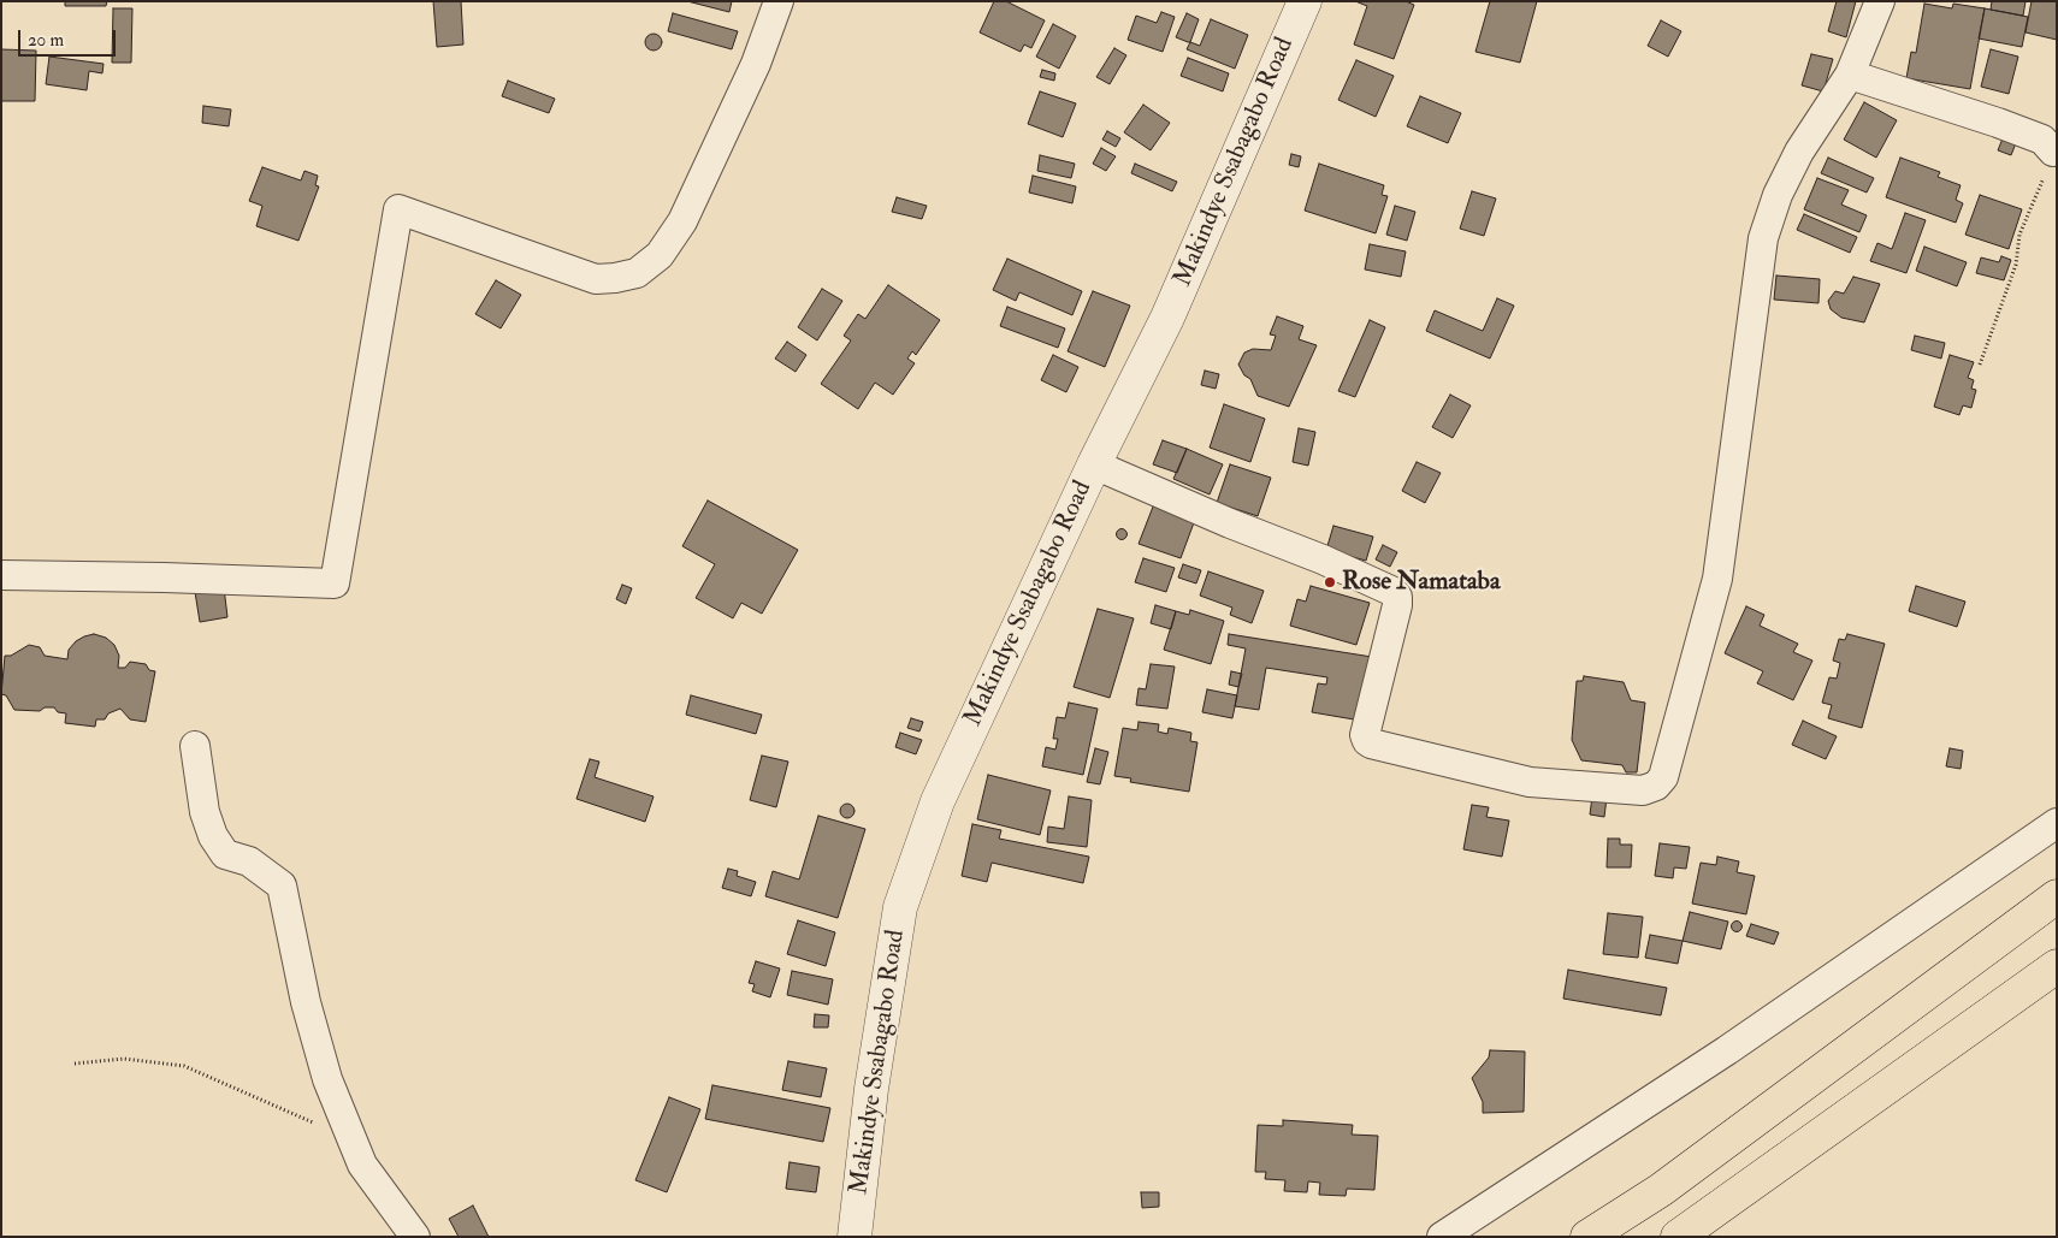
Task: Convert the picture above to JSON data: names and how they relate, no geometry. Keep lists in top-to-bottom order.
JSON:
{
  "streets": {
    "street": ["Makindye Ssabagabo Road"]
  },
  "places": ["Rose Namataba"],
  "scale_bar": "20 m"
}
